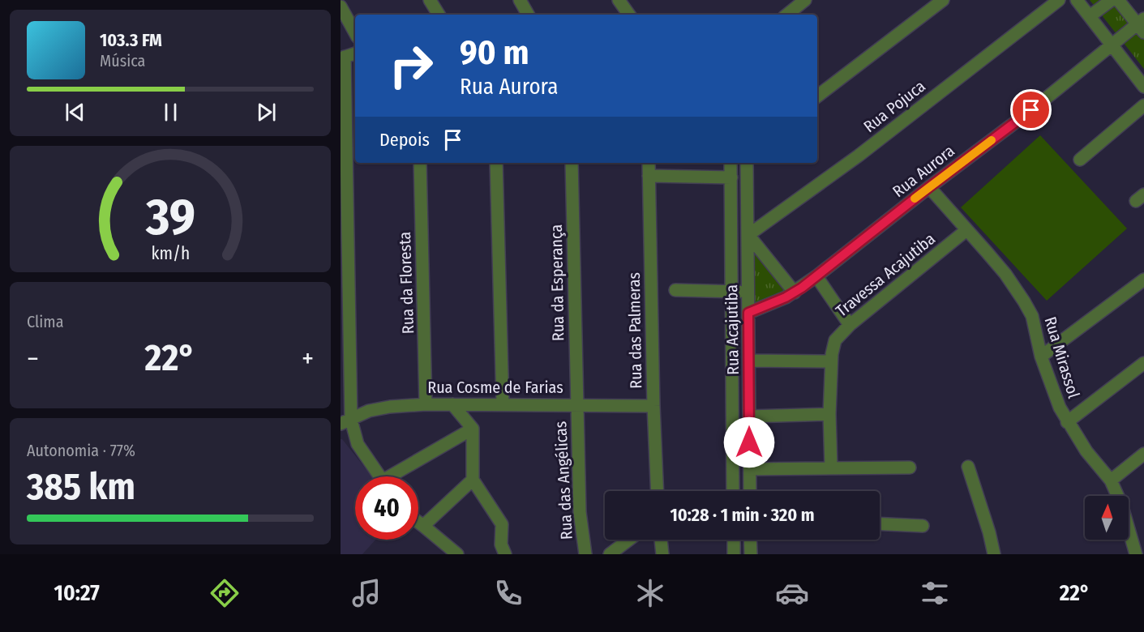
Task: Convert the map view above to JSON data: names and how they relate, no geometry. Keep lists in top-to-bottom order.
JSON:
{
  "streets": {
    "street": [
      "Rua Pojuca",
      "Rua Aurora",
      "Travessa Acajutiba",
      "Rua da Floresta",
      "Rua da Esperança",
      "Rua Acajutiba",
      "Rua das Palmeras",
      "Rua Mirassol",
      "Rua Cosme de Farias",
      "Rua das Angélicas"
    ]
  },
  "crossings": [
    ["Rua Pojuca", "Rua Acajutiba"],
    ["Rua Aurora", "Rua Acajutiba"],
    ["Rua Aurora", "Rua Mirassol"],
    ["Travessa Acajutiba", "Rua Mirassol"],
    ["Rua da Floresta", "Rua Cosme de Farias"],
    ["Rua da Esperança", "Rua Cosme de Farias"],
    ["Rua da Esperança", "Rua das Angélicas"],
    ["Rua das Palmeras", "Rua Cosme de Farias"],
    ["Rua Cosme de Farias", "Rua das Angélicas"]
  ],
  "north": "top",
  "page": {
    "turn": ["90 m", "Rua Aurora"],
    "song": ["103.3 FM", "Música"],
    "then": "Depois",
    "tile": [
      "Clima",
      ["Autonomia · 77%", "385 km"]
    ],
    "heat": ["−", "22°", "+"],
    "limit": "40",
    "trip": "10:28 · 1 min · 320 m",
    "tabs": ["10:27", "22°"],
    "gauge": ["39", "km/h"]
  }
}
